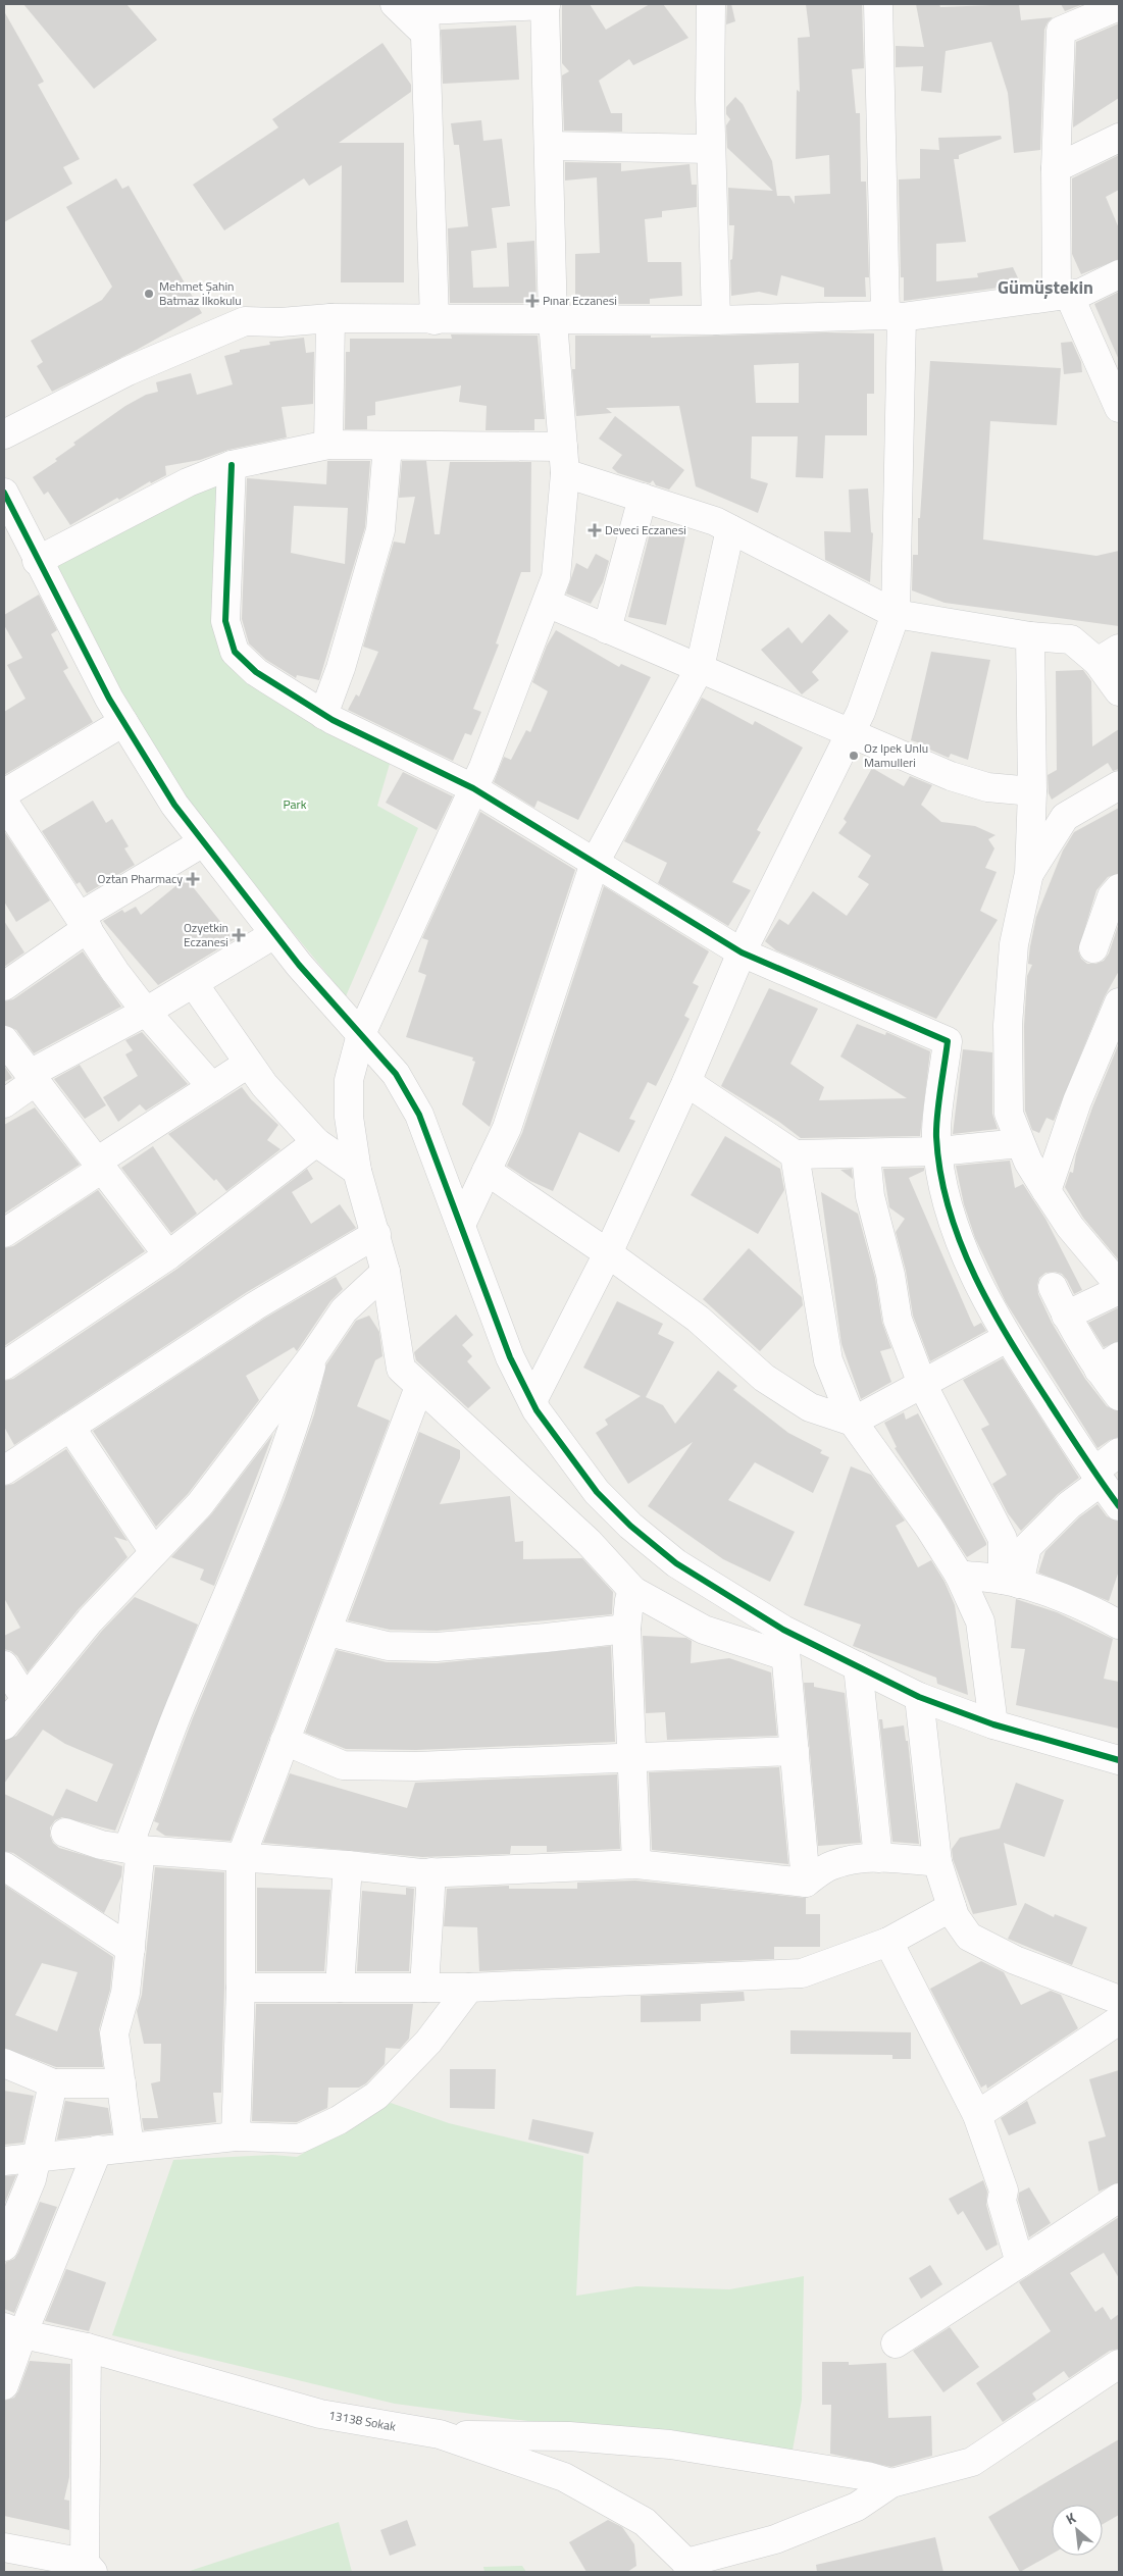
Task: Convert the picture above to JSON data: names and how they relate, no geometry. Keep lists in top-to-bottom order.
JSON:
{
  "streets": {
    "street": ["13138 Sokak"]
  },
  "districts": ["Gümüştekin"],
  "parks": ["Park"],
  "places": {
    "other": ["Mehmet Şahin Batmaz İlkokulu", "Oz Ipek Unlu Mamulleri"],
    "health": [
      "Pınar Eczanesi",
      "Deveci Eczanesi",
      "Oztan Pharmacy",
      "Ozyetkin Eczanesi"
    ]
  },
  "north": "top left"
}
